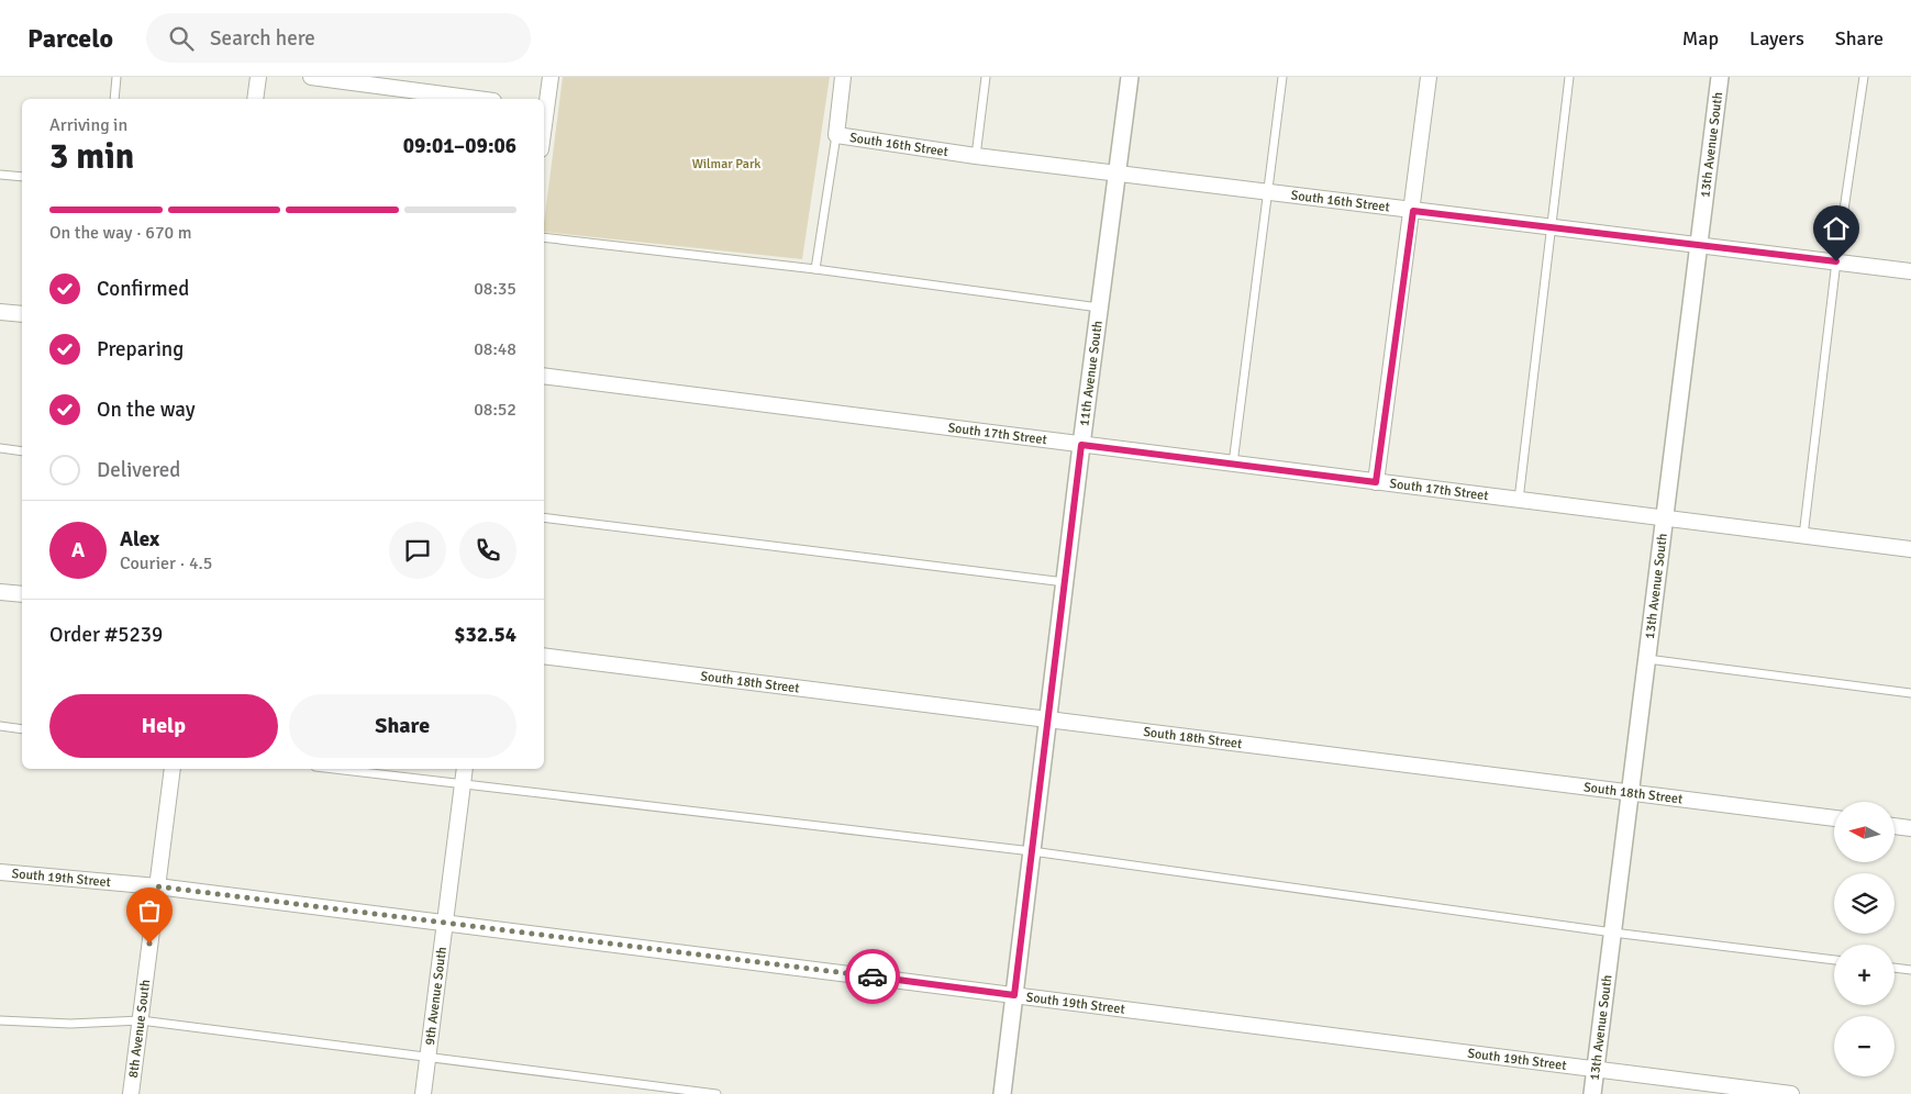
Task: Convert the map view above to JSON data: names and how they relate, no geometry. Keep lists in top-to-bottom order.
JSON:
{
  "streets": {
    "street": [
      "13th Avenue South",
      "South 16th Street",
      "11th Avenue South",
      "South 17th Street",
      "South 18th Street",
      "South 19th Street",
      "9th Avenue South",
      "8th Avenue South"
    ]
  },
  "crossings": [
    ["13th Avenue South", "South 16th Street"],
    ["13th Avenue South", "South 17th Street"],
    ["13th Avenue South", "South 18th Street"],
    ["13th Avenue South", "South 19th Street"],
    ["South 16th Street", "11th Avenue South"],
    ["11th Avenue South", "South 17th Street"],
    ["11th Avenue South", "South 18th Street"],
    ["11th Avenue South", "South 19th Street"],
    ["South 19th Street", "9th Avenue South"],
    ["South 19th Street", "8th Avenue South"]
  ],
  "parks": ["Wilmar Park"],
  "north": "left",
  "page": {
    "header": "Parcelo",
    "search": "Search here",
    "nav": ["Map", "Layers", "Share"],
    "heading": ["3 min", "Arriving in", "09:01–09:06"],
    "panel": [
      "Alex",
      "Courier · 4.5",
      "Order #5239",
      "$32.54"
    ],
    "bar": "On the way · 670 m",
    "list": [
      ["Confirmed", "08:35"],
      ["Preparing", "08:48"],
      ["On the way", "08:52"],
      "Delivered"
    ],
    "round": "A",
    "buttons": ["Help", "Share"],
    "map_buttons": ["+", "−"]
  }
}
